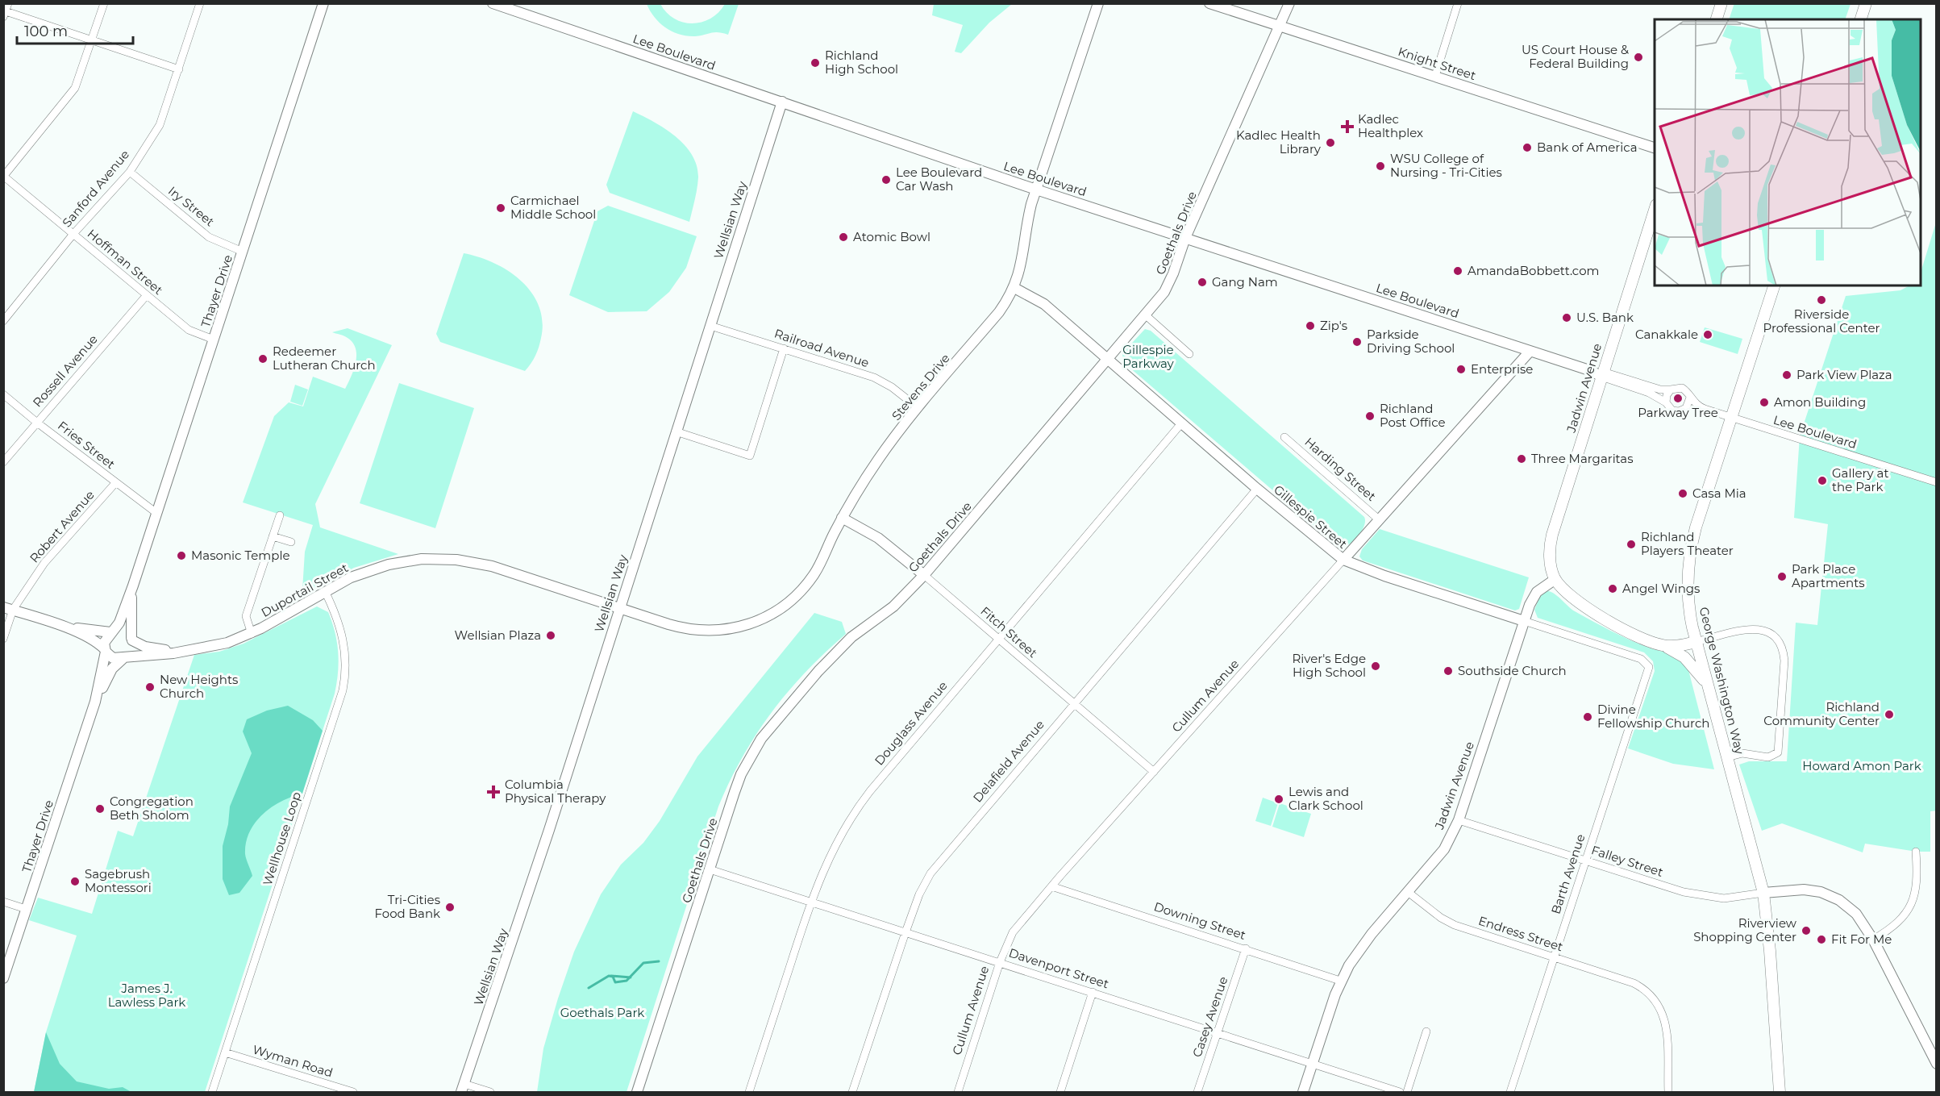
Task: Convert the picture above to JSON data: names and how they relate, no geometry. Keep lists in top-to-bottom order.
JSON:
{
  "streets": {
    "main road": ["Jadwin Avenue", "George Washington Way"],
    "street": [
      "Lee Boulevard",
      "Knight Street",
      "Sanford Avenue",
      "Iry Street",
      "Wellsian Way",
      "Goethals Drive",
      "Hoffman Street",
      "Thayer Drive",
      "Railroad Avenue",
      "Rossell Avenue",
      "Stevens Drive",
      "Fries Street",
      "Harding Street",
      "Gillespie Street",
      "Robert Avenue",
      "Duportail Street",
      "Fitch Street",
      "Cullum Avenue",
      "Douglass Avenue",
      "Delafield Avenue",
      "Wellhouse Loop",
      "Falley Street",
      "Barth Avenue",
      "Downing Street",
      "Endress Street",
      "Davenport Street",
      "Casey Avenue",
      "Wyman Road"
    ]
  },
  "crossings": [
    ["Lee Boulevard", "Wellsian Way"],
    ["Lee Boulevard", "Goethals Drive"],
    ["Lee Boulevard", "Stevens Drive"],
    ["Lee Boulevard", "Jadwin Avenue"],
    ["Lee Boulevard", "George Washington Way"],
    ["Lee Boulevard", "Cullum Avenue"],
    ["Knight Street", "Goethals Drive"],
    ["Sanford Avenue", "Iry Street"],
    ["Sanford Avenue", "Hoffman Street"],
    ["Iry Street", "Thayer Drive"],
    ["Wellsian Way", "Railroad Avenue"],
    ["Wellsian Way", "Stevens Drive"],
    ["Wellsian Way", "Duportail Street"],
    ["Goethals Drive", "Gillespie Street"],
    ["Goethals Drive", "Fitch Street"],
    ["Goethals Drive", "Davenport Street"],
    ["Hoffman Street", "Thayer Drive"],
    ["Hoffman Street", "Rossell Avenue"],
    ["Thayer Drive", "Fries Street"],
    ["Thayer Drive", "Duportail Street"],
    ["Railroad Avenue", "Stevens Drive"],
    ["Rossell Avenue", "Fries Street"],
    ["Stevens Drive", "Gillespie Street"],
    ["Stevens Drive", "Duportail Street"],
    ["Stevens Drive", "Fitch Street"],
    ["Jadwin Avenue", "Gillespie Street"],
    ["Jadwin Avenue", "Falley Street"],
    ["Jadwin Avenue", "Downing Street"],
    ["Jadwin Avenue", "Endress Street"],
    ["Jadwin Avenue", "Davenport Street"],
    ["Fries Street", "Robert Avenue"],
    ["Harding Street", "Cullum Avenue"],
    ["Gillespie Street", "Cullum Avenue"],
    ["Gillespie Street", "Douglass Avenue"],
    ["Gillespie Street", "Delafield Avenue"],
    ["Gillespie Street", "Barth Avenue"],
    ["Duportail Street", "Wellhouse Loop"],
    ["Fitch Street", "Cullum Avenue"],
    ["Fitch Street", "Douglass Avenue"],
    ["Fitch Street", "Delafield Avenue"],
    ["George Washington Way", "Falley Street"],
    ["Cullum Avenue", "Downing Street"],
    ["Cullum Avenue", "Davenport Street"],
    ["Douglass Avenue", "Davenport Street"],
    ["Delafield Avenue", "Davenport Street"],
    ["Wellhouse Loop", "Wyman Road"],
    ["Falley Street", "Barth Avenue"],
    ["Barth Avenue", "Endress Street"],
    ["Downing Street", "Casey Avenue"],
    ["Davenport Street", "Casey Avenue"]
  ],
  "parks": [
    "Gillespie Parkway",
    "Howard Amon Park",
    "James J. Lawless Park",
    "Goethals Park"
  ],
  "places": {
    "other": [
      "US Court House & Federal Building",
      "Richland High School",
      "Kadlec Health Library",
      "Bank of America",
      "WSU College of Nursing - Tri-Cities",
      "Lee Boulevard Car Wash",
      "Carmichael Middle School",
      "Atomic Bowl",
      "AmandaBobbett.com",
      "Gang Nam",
      "Riverside Professional Center",
      "U.S. Bank",
      "Zip's",
      "Canakkale",
      "Parkside Driving School",
      "Redeemer Lutheran Church",
      "Enterprise",
      "Park View Plaza",
      "Parkway Tree",
      "Amon Building",
      "Richland Post Office",
      "Three Margaritas",
      "Gallery at the Park",
      "Casa Mia",
      "Richland Players Theater",
      "Masonic Temple",
      "Park Place Apartments",
      "Angel Wings",
      "Wellsian Plaza",
      "River's Edge High School",
      "Southside Church",
      "New Heights Church",
      "Richland Community Center",
      "Divine Fellowship Church",
      "Lewis and Clark School",
      "Congregation Beth Sholom",
      "Sagebrush Montessori",
      "Tri-Cities Food Bank",
      "Riverview Shopping Center",
      "Fit For Me"
    ],
    "health": ["Kadlec Healthplex", "Columbia Physical Therapy"]
  },
  "scale_bar": "100 m"
}
